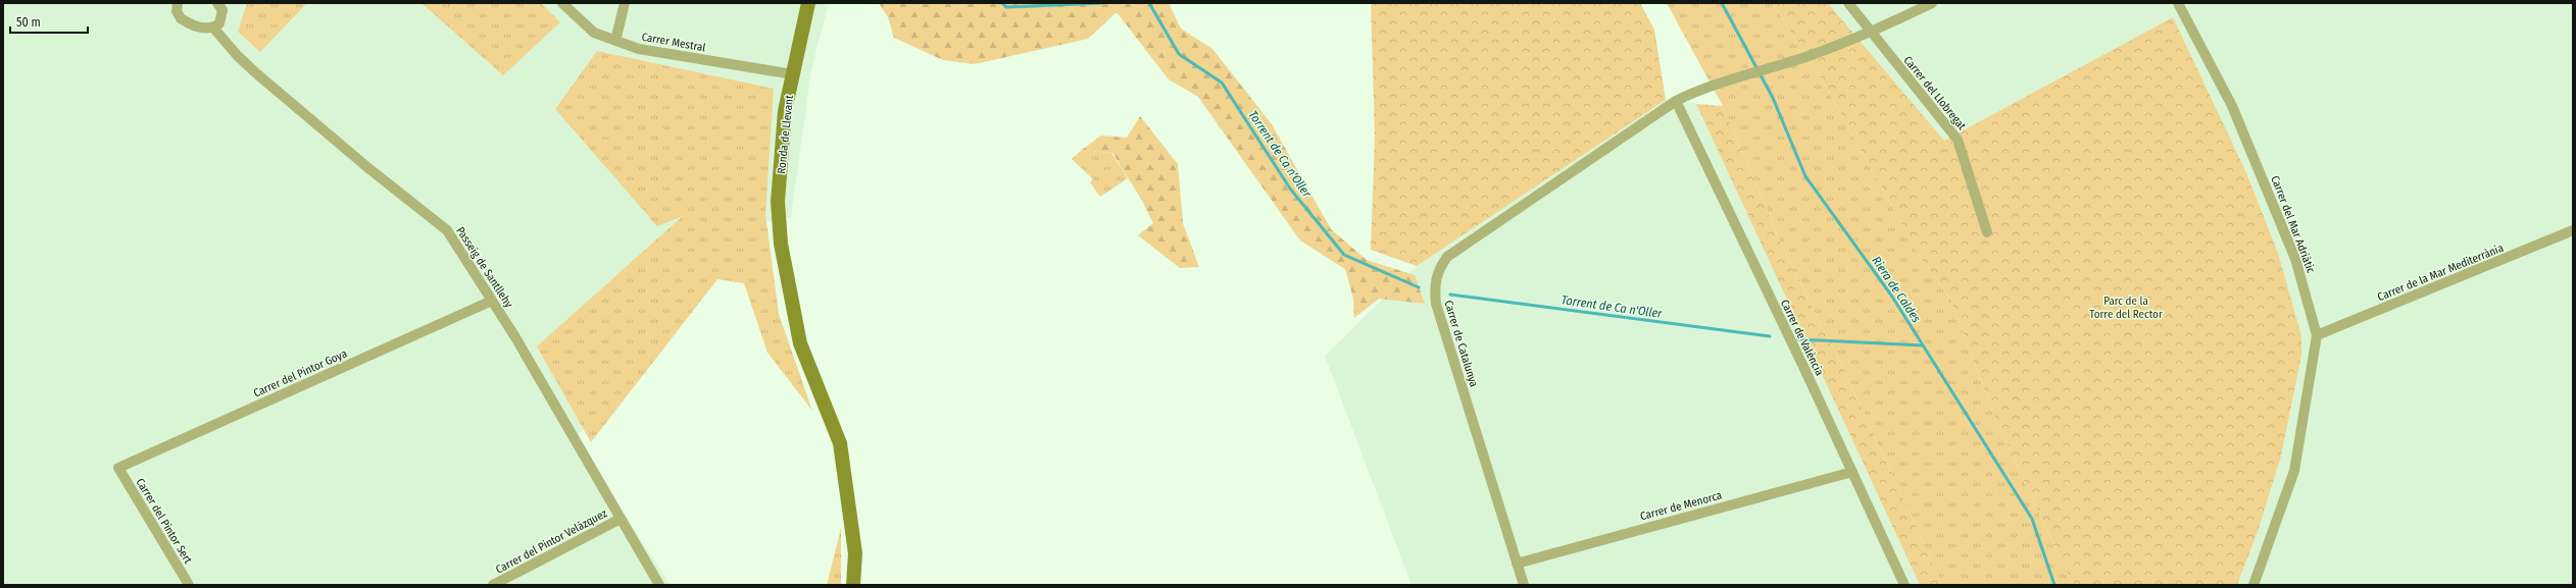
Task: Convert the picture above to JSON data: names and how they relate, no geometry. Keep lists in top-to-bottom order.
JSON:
{
  "streets": {
    "main road": ["Ronda de Llevant"],
    "street": [
      "Carrer Mestral",
      "Carrer del Llobregat",
      "Carrer del Mar Adriàtic",
      "Passeig de Santllehy",
      "Carrer de la Mar Mediterrània",
      "Carrer de València",
      "Carrer de Catalunya",
      "Carrer del Pintor Goya",
      "Carrer de Menorca",
      "Carrer del Pintor Sert",
      "Carrer del Pintor Velázquez"
    ]
  },
  "crossings": [
    ["Carrer Mestral", "Ronda de Llevant"],
    ["Carrer del Llobregat", "Carrer de Catalunya"],
    ["Carrer del Mar Adriàtic", "Carrer de la Mar Mediterrània"],
    ["Passeig de Santllehy", "Carrer del Pintor Goya"],
    ["Passeig de Santllehy", "Carrer del Pintor Velázquez"],
    ["Carrer de València", "Carrer de Catalunya"],
    ["Carrer de València", "Carrer de Menorca"],
    ["Carrer de Catalunya", "Carrer de Menorca"],
    ["Carrer del Pintor Goya", "Carrer del Pintor Sert"]
  ],
  "water": ["Torrent de Ca n'Oller", "Riera de Caldes"],
  "parks": ["Parc de la Torre del Rector"],
  "scale_bar": "50 m"
}
